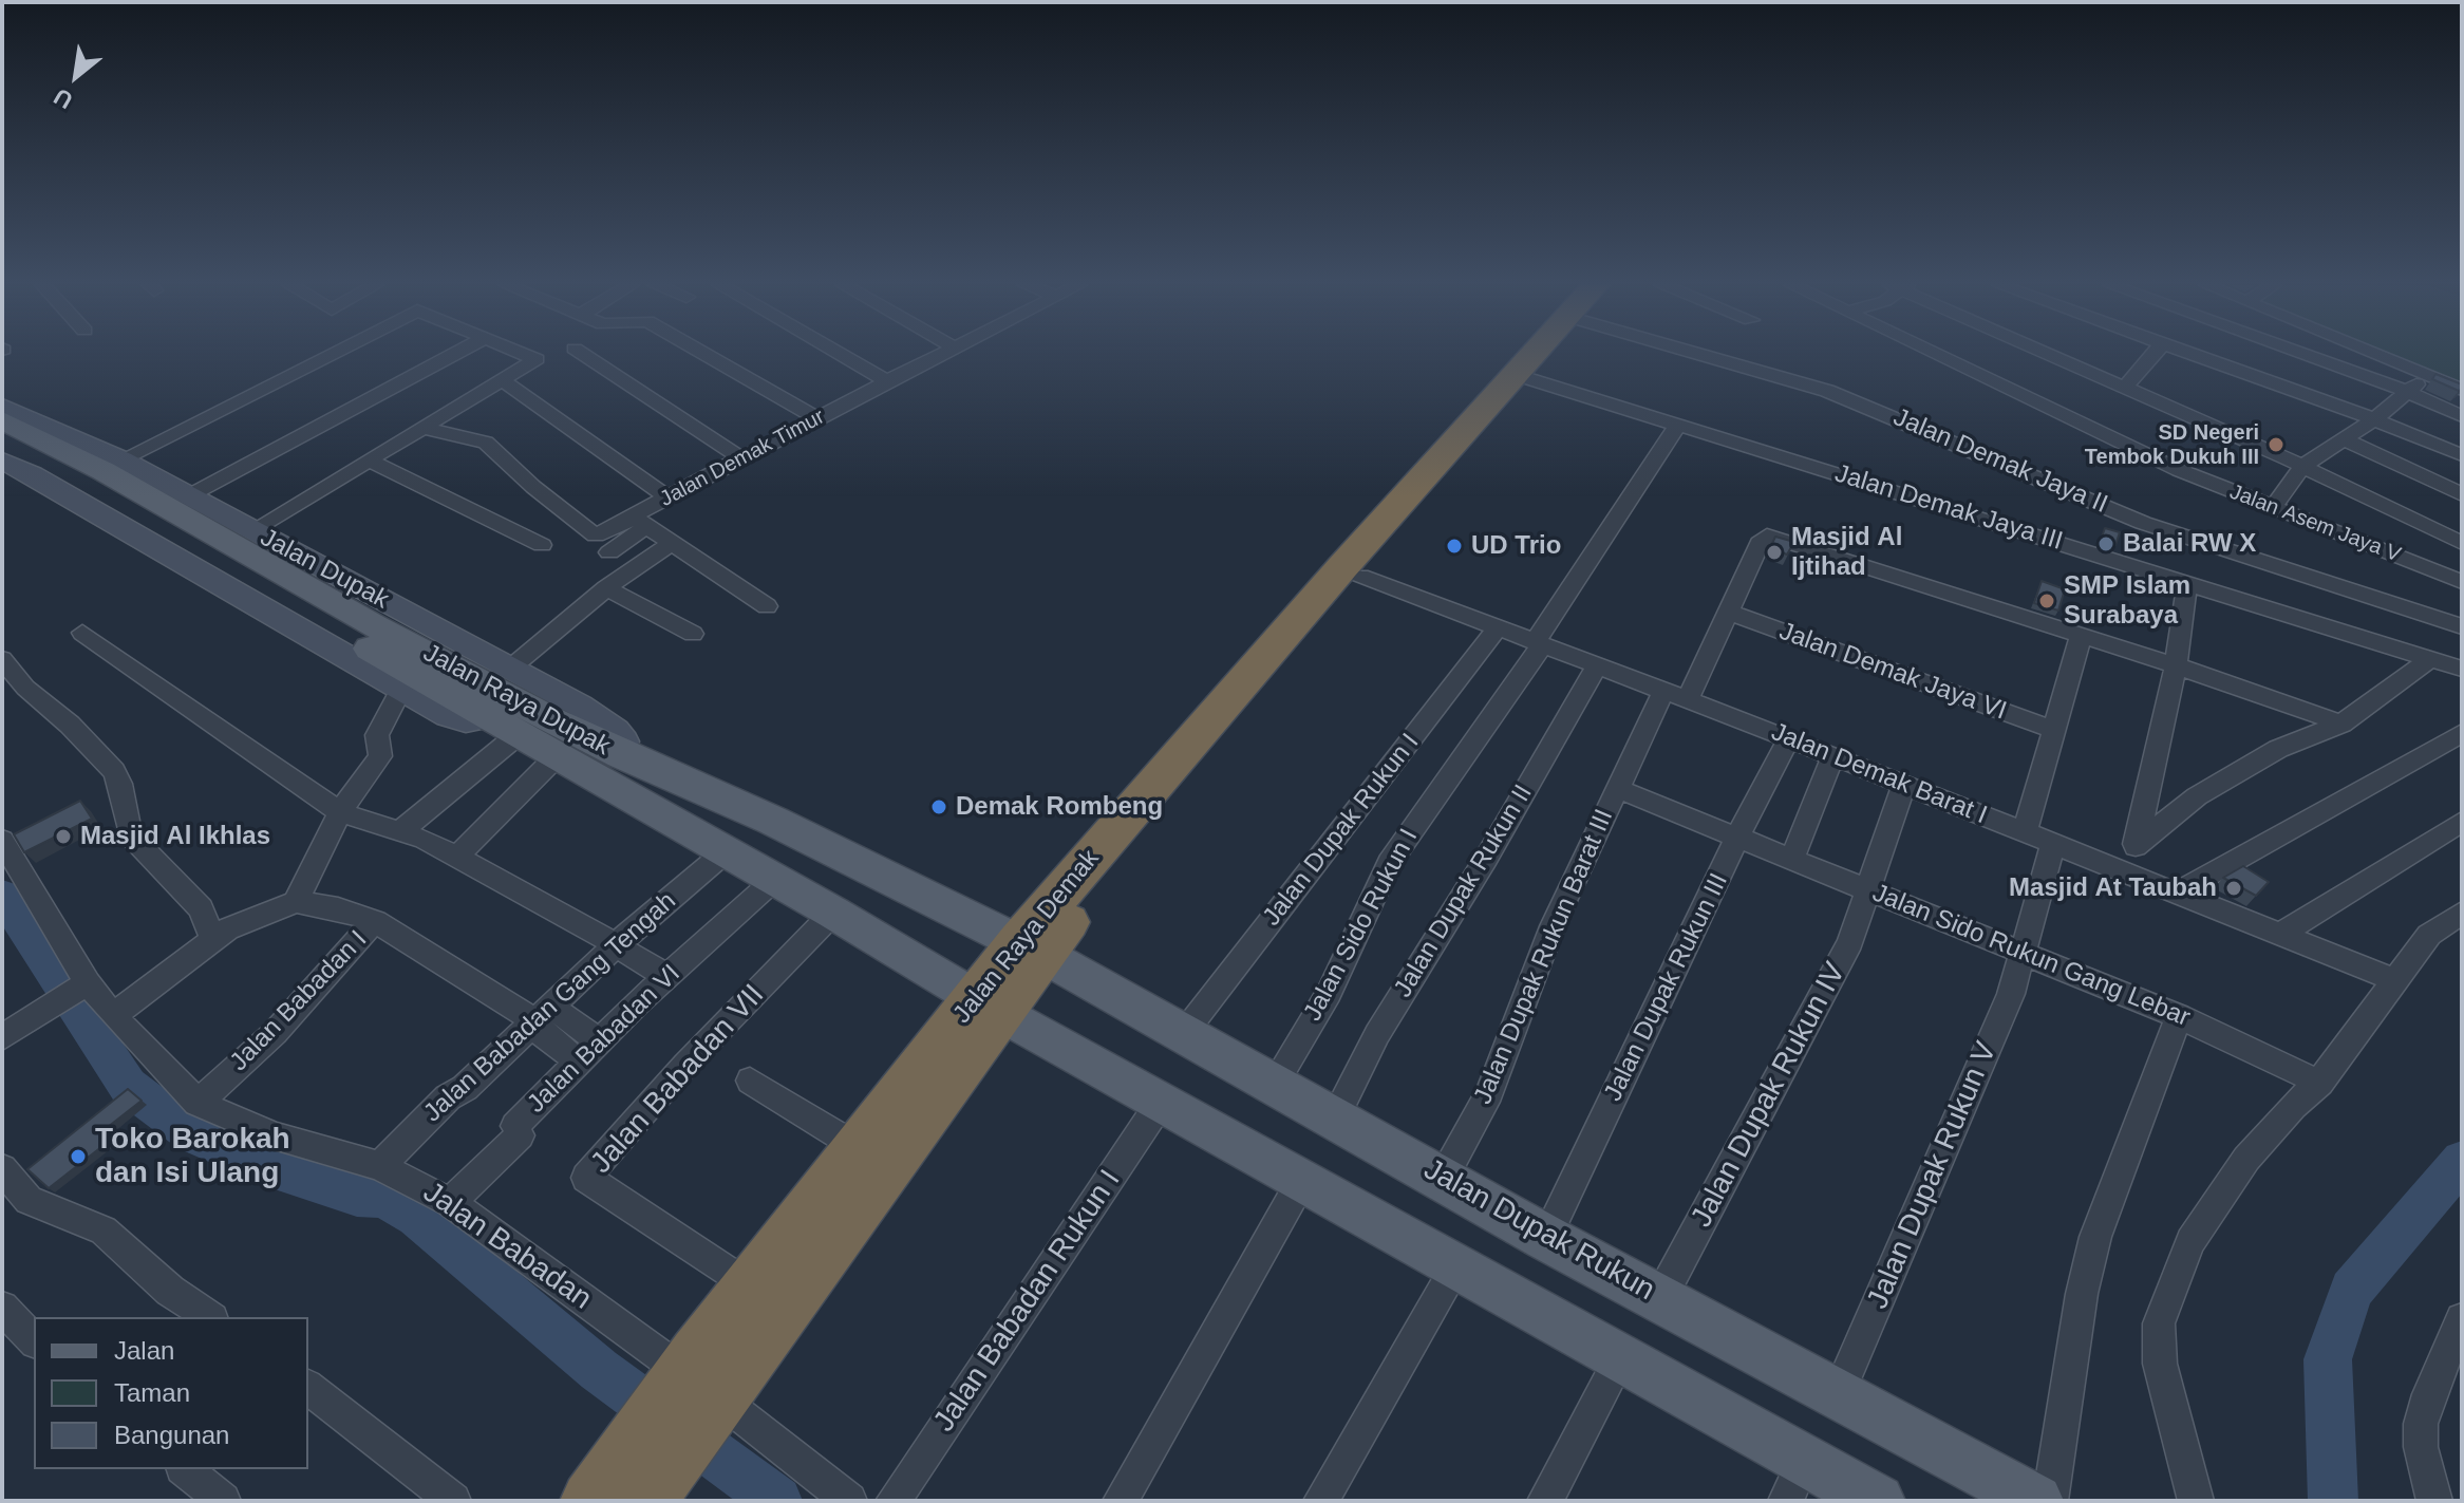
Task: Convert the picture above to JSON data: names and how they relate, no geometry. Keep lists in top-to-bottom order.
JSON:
{
  "streets": {
    "highway": ["Jalan Raya Demak"],
    "main road": ["Jalan Dupak", "Jalan Raya Dupak", "Jalan Dupak Rukun"],
    "street": [
      "Jalan Demak Timur",
      "Jalan Demak Jaya II",
      "Jalan Demak Jaya III",
      "Jalan Asem Jaya V",
      "Jalan Demak Jaya VI",
      "Jalan Demak Barat I",
      "Jalan Dupak Rukun I",
      "Jalan Dupak Rukun II",
      "Jalan Sido Rukun I",
      "Jalan Sido Rukun Gang Lebar",
      "Jalan Dupak Rukun Barat III",
      "Jalan Dupak Rukun III",
      "Jalan Babadan I",
      "Jalan Babadan Gang Tengah",
      "Jalan Babadan VI",
      "Jalan Babadan VII",
      "Jalan Dupak Rukun IV",
      "Jalan Dupak Rukun V",
      "Jalan Babadan",
      "Jalan Babadan Rukun I"
    ]
  },
  "crossings": [
    ["Jalan Demak Jaya III", "Jalan Sido Rukun I"],
    ["Jalan Demak Jaya III", "Jalan Raya Demak"],
    ["Jalan Dupak", "Jalan Raya Dupak"],
    ["Jalan Demak Jaya VI", "Jalan Dupak Rukun Barat III"],
    ["Jalan Raya Dupak", "Jalan Raya Demak"],
    ["Jalan Raya Dupak", "Jalan Babadan Gang Tengah"],
    ["Jalan Raya Dupak", "Jalan Babadan VI"],
    ["Jalan Raya Dupak", "Jalan Babadan VII"],
    ["Jalan Raya Dupak", "Jalan Dupak Rukun"],
    ["Jalan Demak Barat I", "Jalan Dupak Rukun I"],
    ["Jalan Demak Barat I", "Jalan Dupak Rukun II"],
    ["Jalan Demak Barat I", "Jalan Sido Rukun I"],
    ["Jalan Demak Barat I", "Jalan Raya Demak"],
    ["Jalan Demak Barat I", "Jalan Dupak Rukun Barat III"],
    ["Jalan Demak Barat I", "Jalan Dupak Rukun III"],
    ["Jalan Demak Barat I", "Jalan Dupak Rukun IV"],
    ["Jalan Demak Barat I", "Jalan Dupak Rukun V"],
    ["Jalan Dupak Rukun I", "Jalan Dupak Rukun"],
    ["Jalan Dupak Rukun II", "Jalan Dupak Rukun"],
    ["Jalan Sido Rukun I", "Jalan Dupak Rukun"],
    ["Jalan Raya Demak", "Jalan Babadan VII"],
    ["Jalan Raya Demak", "Jalan Dupak Rukun"],
    ["Jalan Raya Demak", "Jalan Babadan"],
    ["Jalan Sido Rukun Gang Lebar", "Jalan Dupak Rukun Barat III"],
    ["Jalan Sido Rukun Gang Lebar", "Jalan Dupak Rukun III"],
    ["Jalan Sido Rukun Gang Lebar", "Jalan Dupak Rukun IV"],
    ["Jalan Sido Rukun Gang Lebar", "Jalan Dupak Rukun V"],
    ["Jalan Dupak Rukun Barat III", "Jalan Dupak Rukun"],
    ["Jalan Dupak Rukun III", "Jalan Dupak Rukun"],
    ["Jalan Babadan I", "Jalan Babadan"],
    ["Jalan Babadan Gang Tengah", "Jalan Babadan"],
    ["Jalan Babadan VI", "Jalan Babadan"],
    ["Jalan Dupak Rukun IV", "Jalan Dupak Rukun"],
    ["Jalan Dupak Rukun V", "Jalan Dupak Rukun"]
  ],
  "places": [
    "SD Negeri Tembok Dukuh III",
    "Balai RW X",
    "UD Trio",
    "Masjid Al Ijtihad",
    "SMP Islam Surabaya",
    "Demak Rombeng",
    "Masjid Al Ikhlas",
    "Masjid At Taubah",
    "Toko Barokah dan Isi Ulang"
  ],
  "legend": ["Jalan", "Taman", "Bangunan"],
  "north": "bottom left"
}
